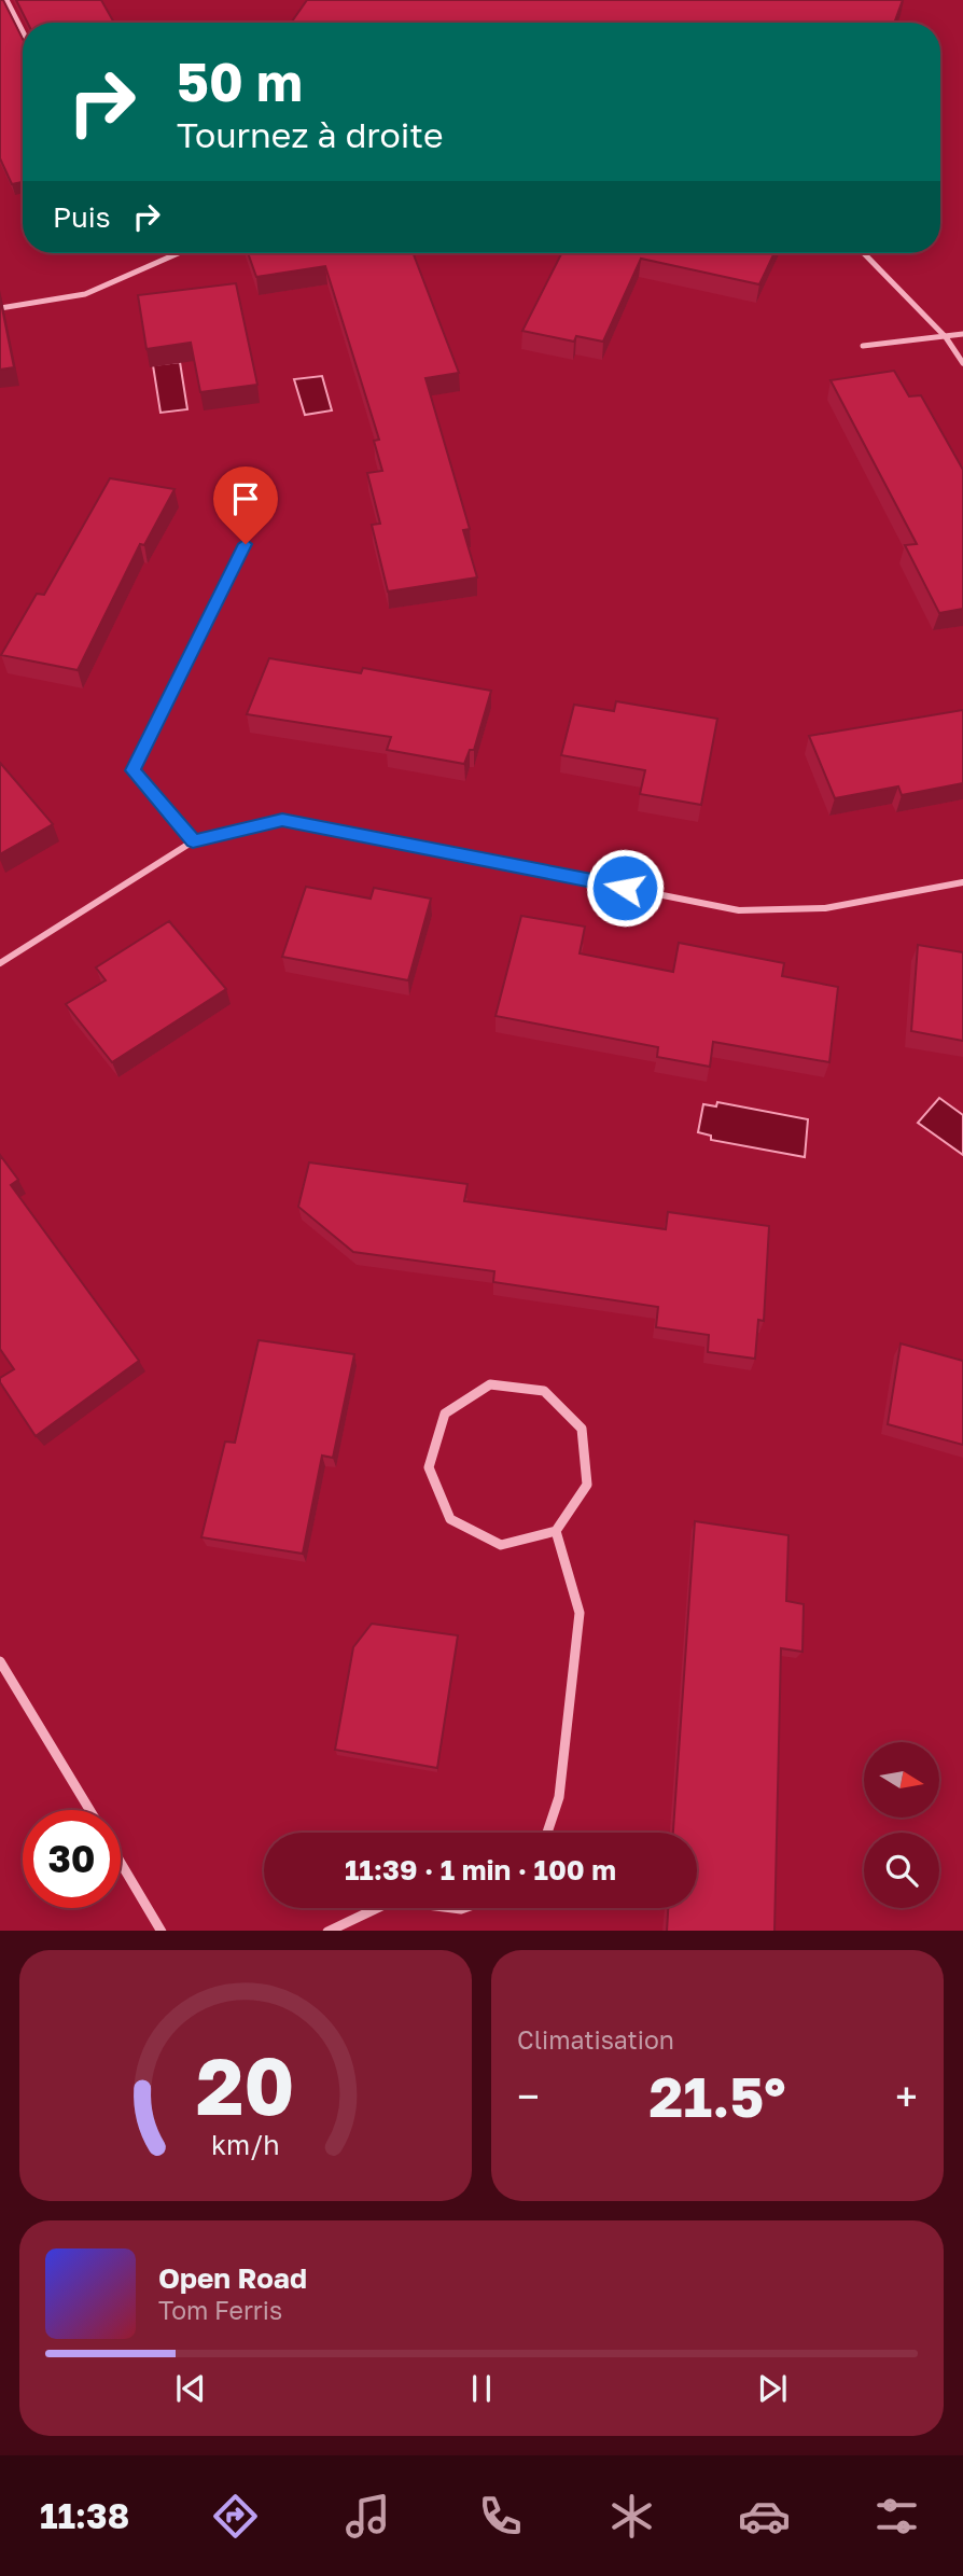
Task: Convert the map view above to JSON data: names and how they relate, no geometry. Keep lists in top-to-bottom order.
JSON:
{
  "north": "right",
  "page": {
    "turn": ["50 m", "Tournez à droite"],
    "then": "Puis",
    "limit": "30",
    "trip": "11:39 · 1 min · 100 m",
    "tile": "Climatisation",
    "heat": ["−", "21.5°", "+"],
    "song": ["Open Road", "Tom Ferris"],
    "tabs": "11:38",
    "gauge": ["20", "km/h"]
  }
}
